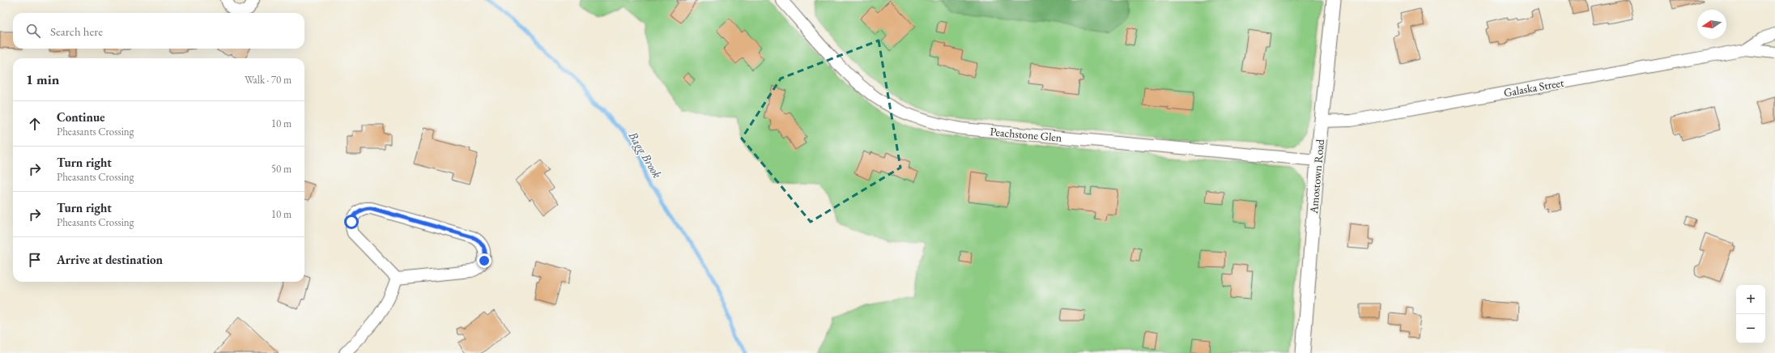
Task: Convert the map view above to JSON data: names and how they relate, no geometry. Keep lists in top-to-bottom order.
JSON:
{
  "streets": {
    "street": ["Galaska Street", "Peachstone Glen", "Amostown Road"]
  },
  "crossings": [
    ["Galaska Street", "Amostown Road"],
    ["Peachstone Glen", "Amostown Road"]
  ],
  "water": ["Bagg Brook"],
  "north": "left",
  "page": {
    "search": "Search here",
    "heading": ["1 min", "Walk · 70 m"],
    "list": [
      ["Continue", "Pheasants Crossing", "10 m"],
      ["Turn right", "Pheasants Crossing", "50 m"],
      ["Turn right", "Pheasants Crossing", "10 m"],
      "Arrive at destination"
    ],
    "map_buttons": ["+", "−"]
  }
}
